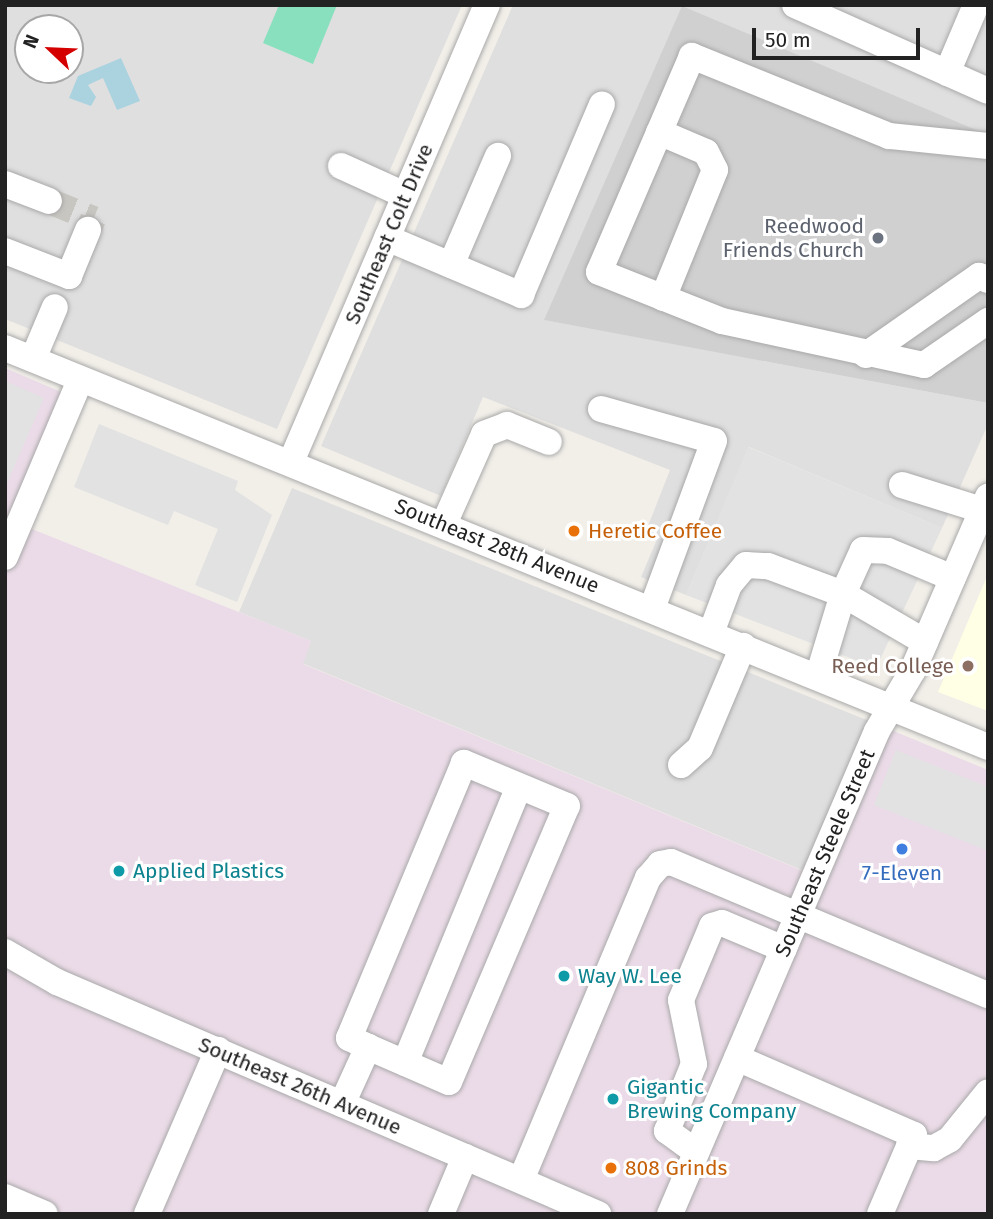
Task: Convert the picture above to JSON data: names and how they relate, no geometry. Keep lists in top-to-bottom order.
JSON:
{
  "streets": {
    "street": [
      "Southeast Colt Drive",
      "Southeast 28th Avenue",
      "Southeast Steele Street",
      "Southeast 26th Avenue"
    ]
  },
  "crossings": [
    ["Southeast Colt Drive", "Southeast 28th Avenue"],
    ["Southeast 28th Avenue", "Southeast Steele Street"]
  ],
  "places": [
    "Reedwood Friends Church",
    "Heretic Coffee",
    "Reed College",
    "7-Eleven",
    "Applied Plastics",
    "Way W. Lee",
    "Gigantic Brewing Company",
    "808 Grinds"
  ],
  "scale_bar": "50 m",
  "north": "top left"
}
